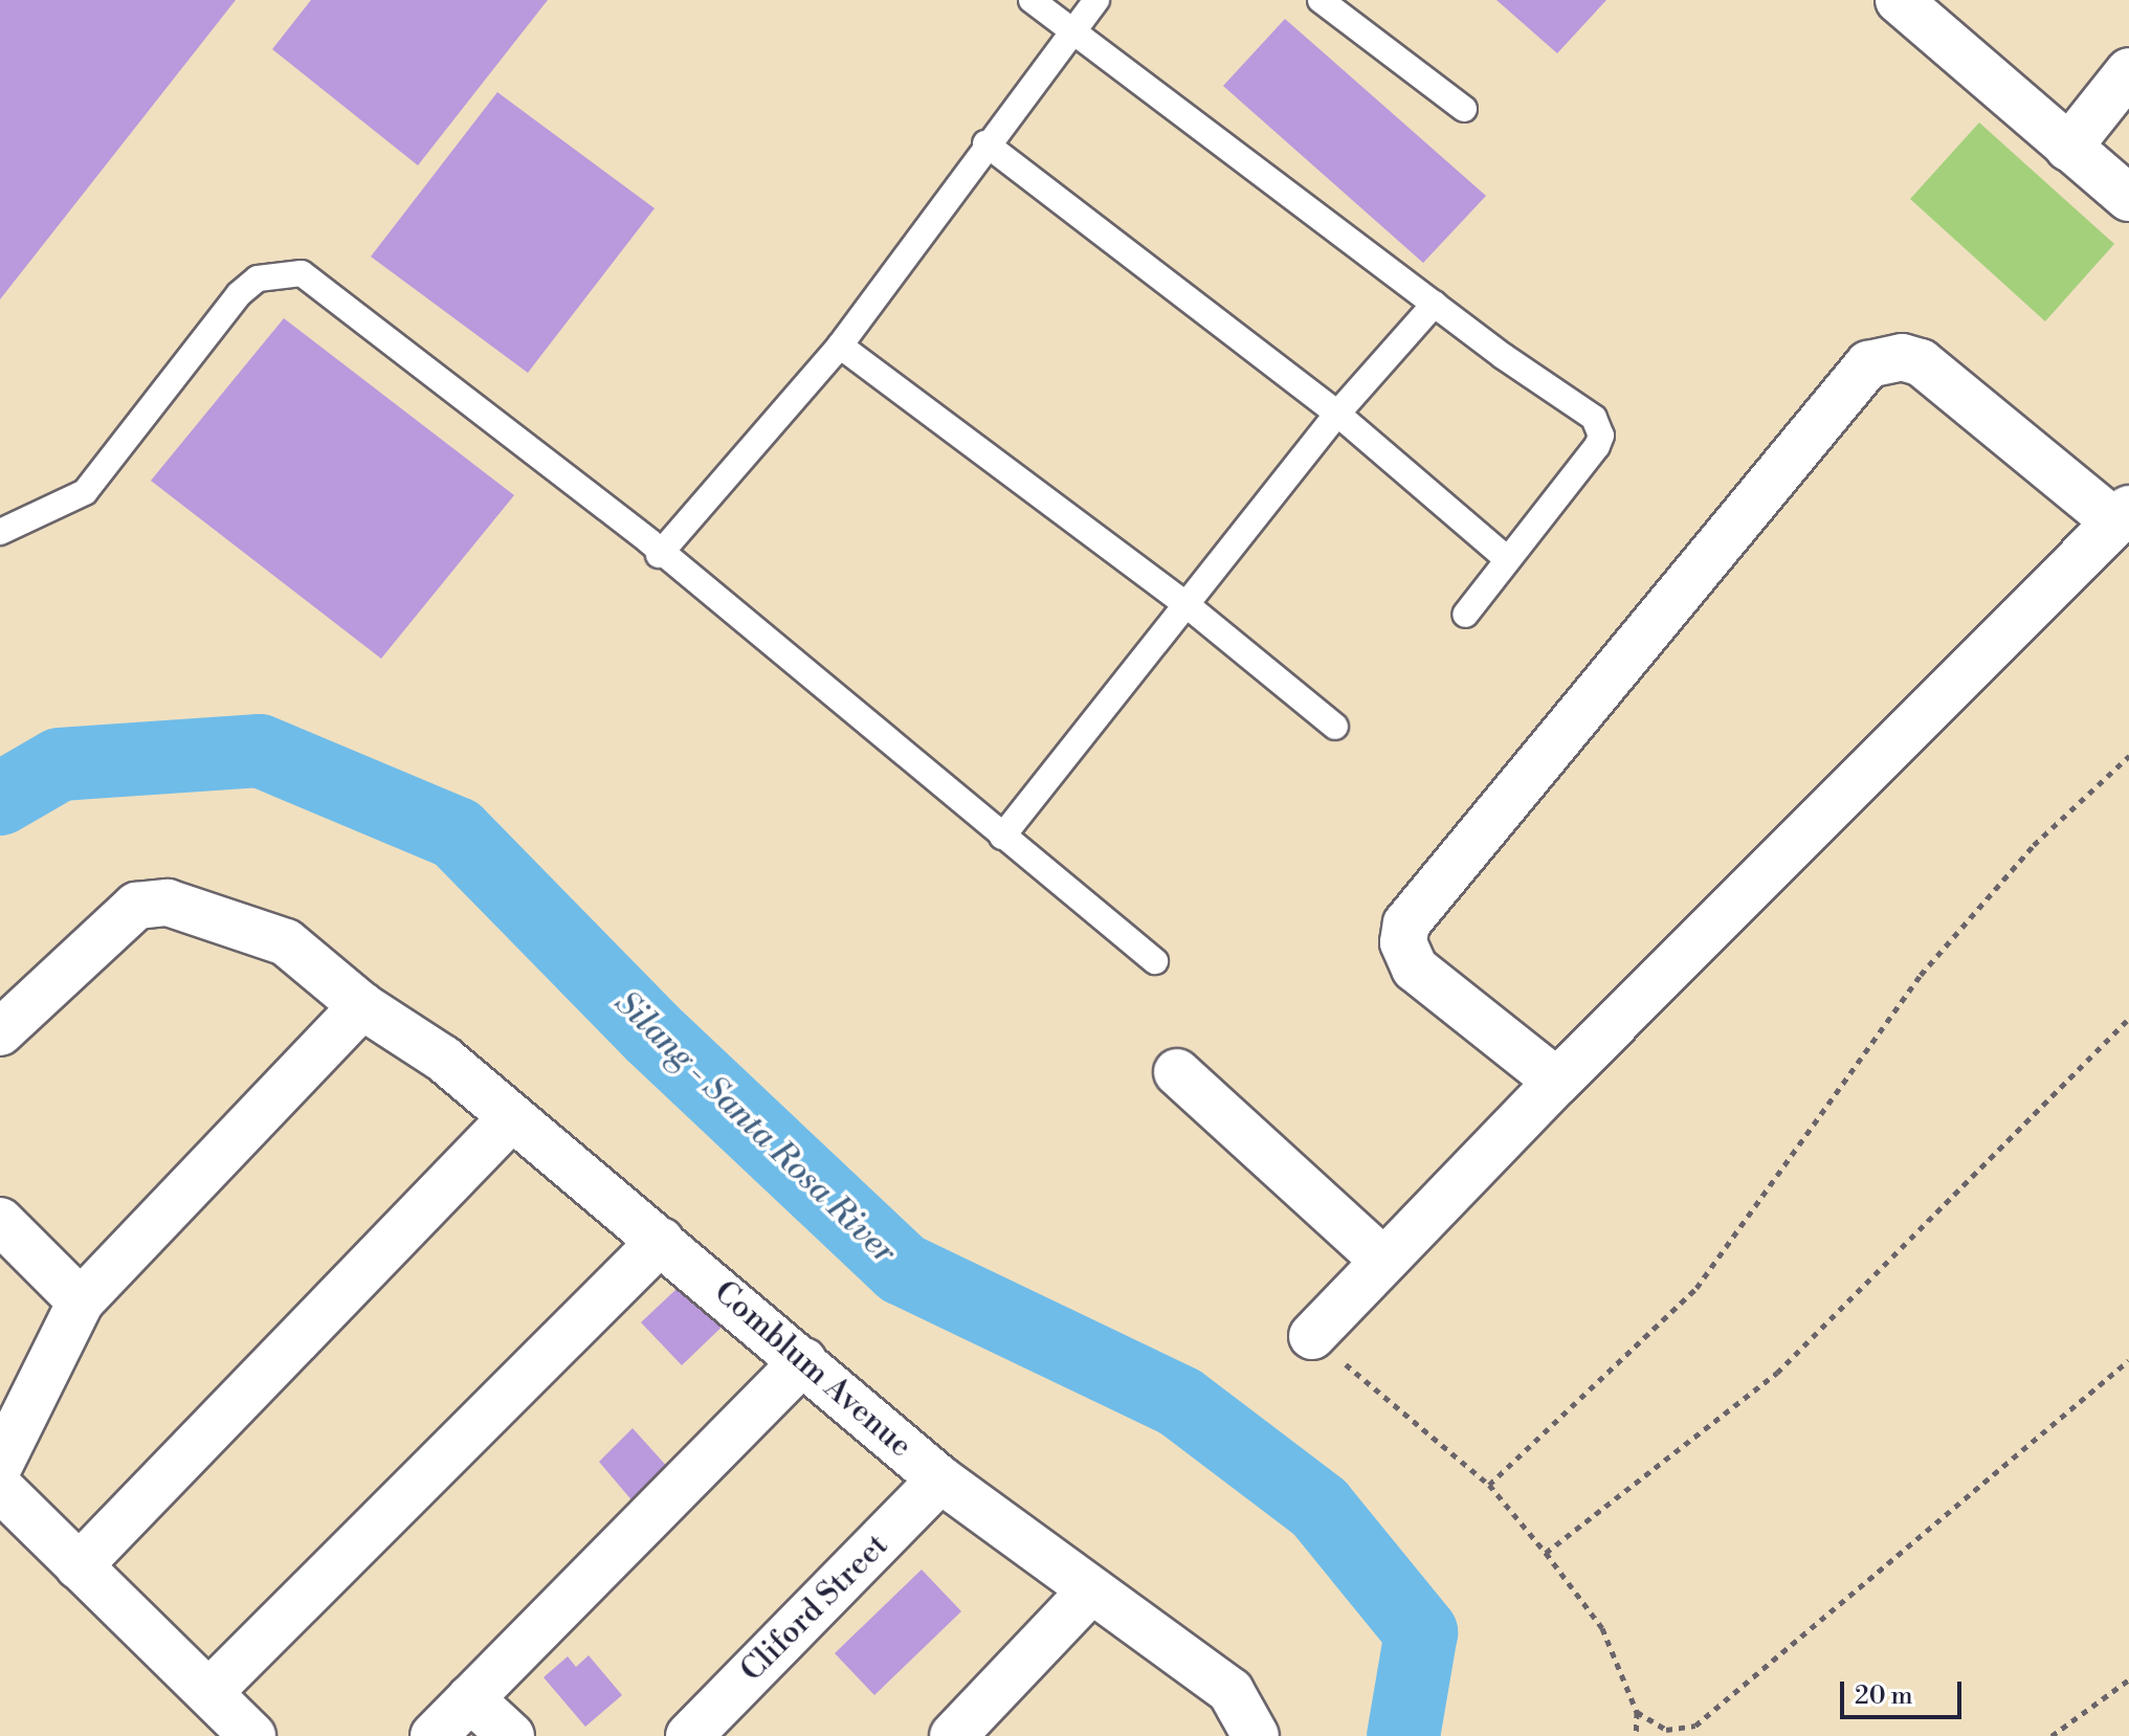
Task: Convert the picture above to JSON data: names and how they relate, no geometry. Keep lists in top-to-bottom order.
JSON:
{
  "streets": {
    "street": ["Comblum Avenue", "Cliford Street"]
  },
  "crossings": [
    ["Comblum Avenue", "Cliford Street"]
  ],
  "water": ["Silang - Santa Rosa River"],
  "scale_bar": "20 m"
}
